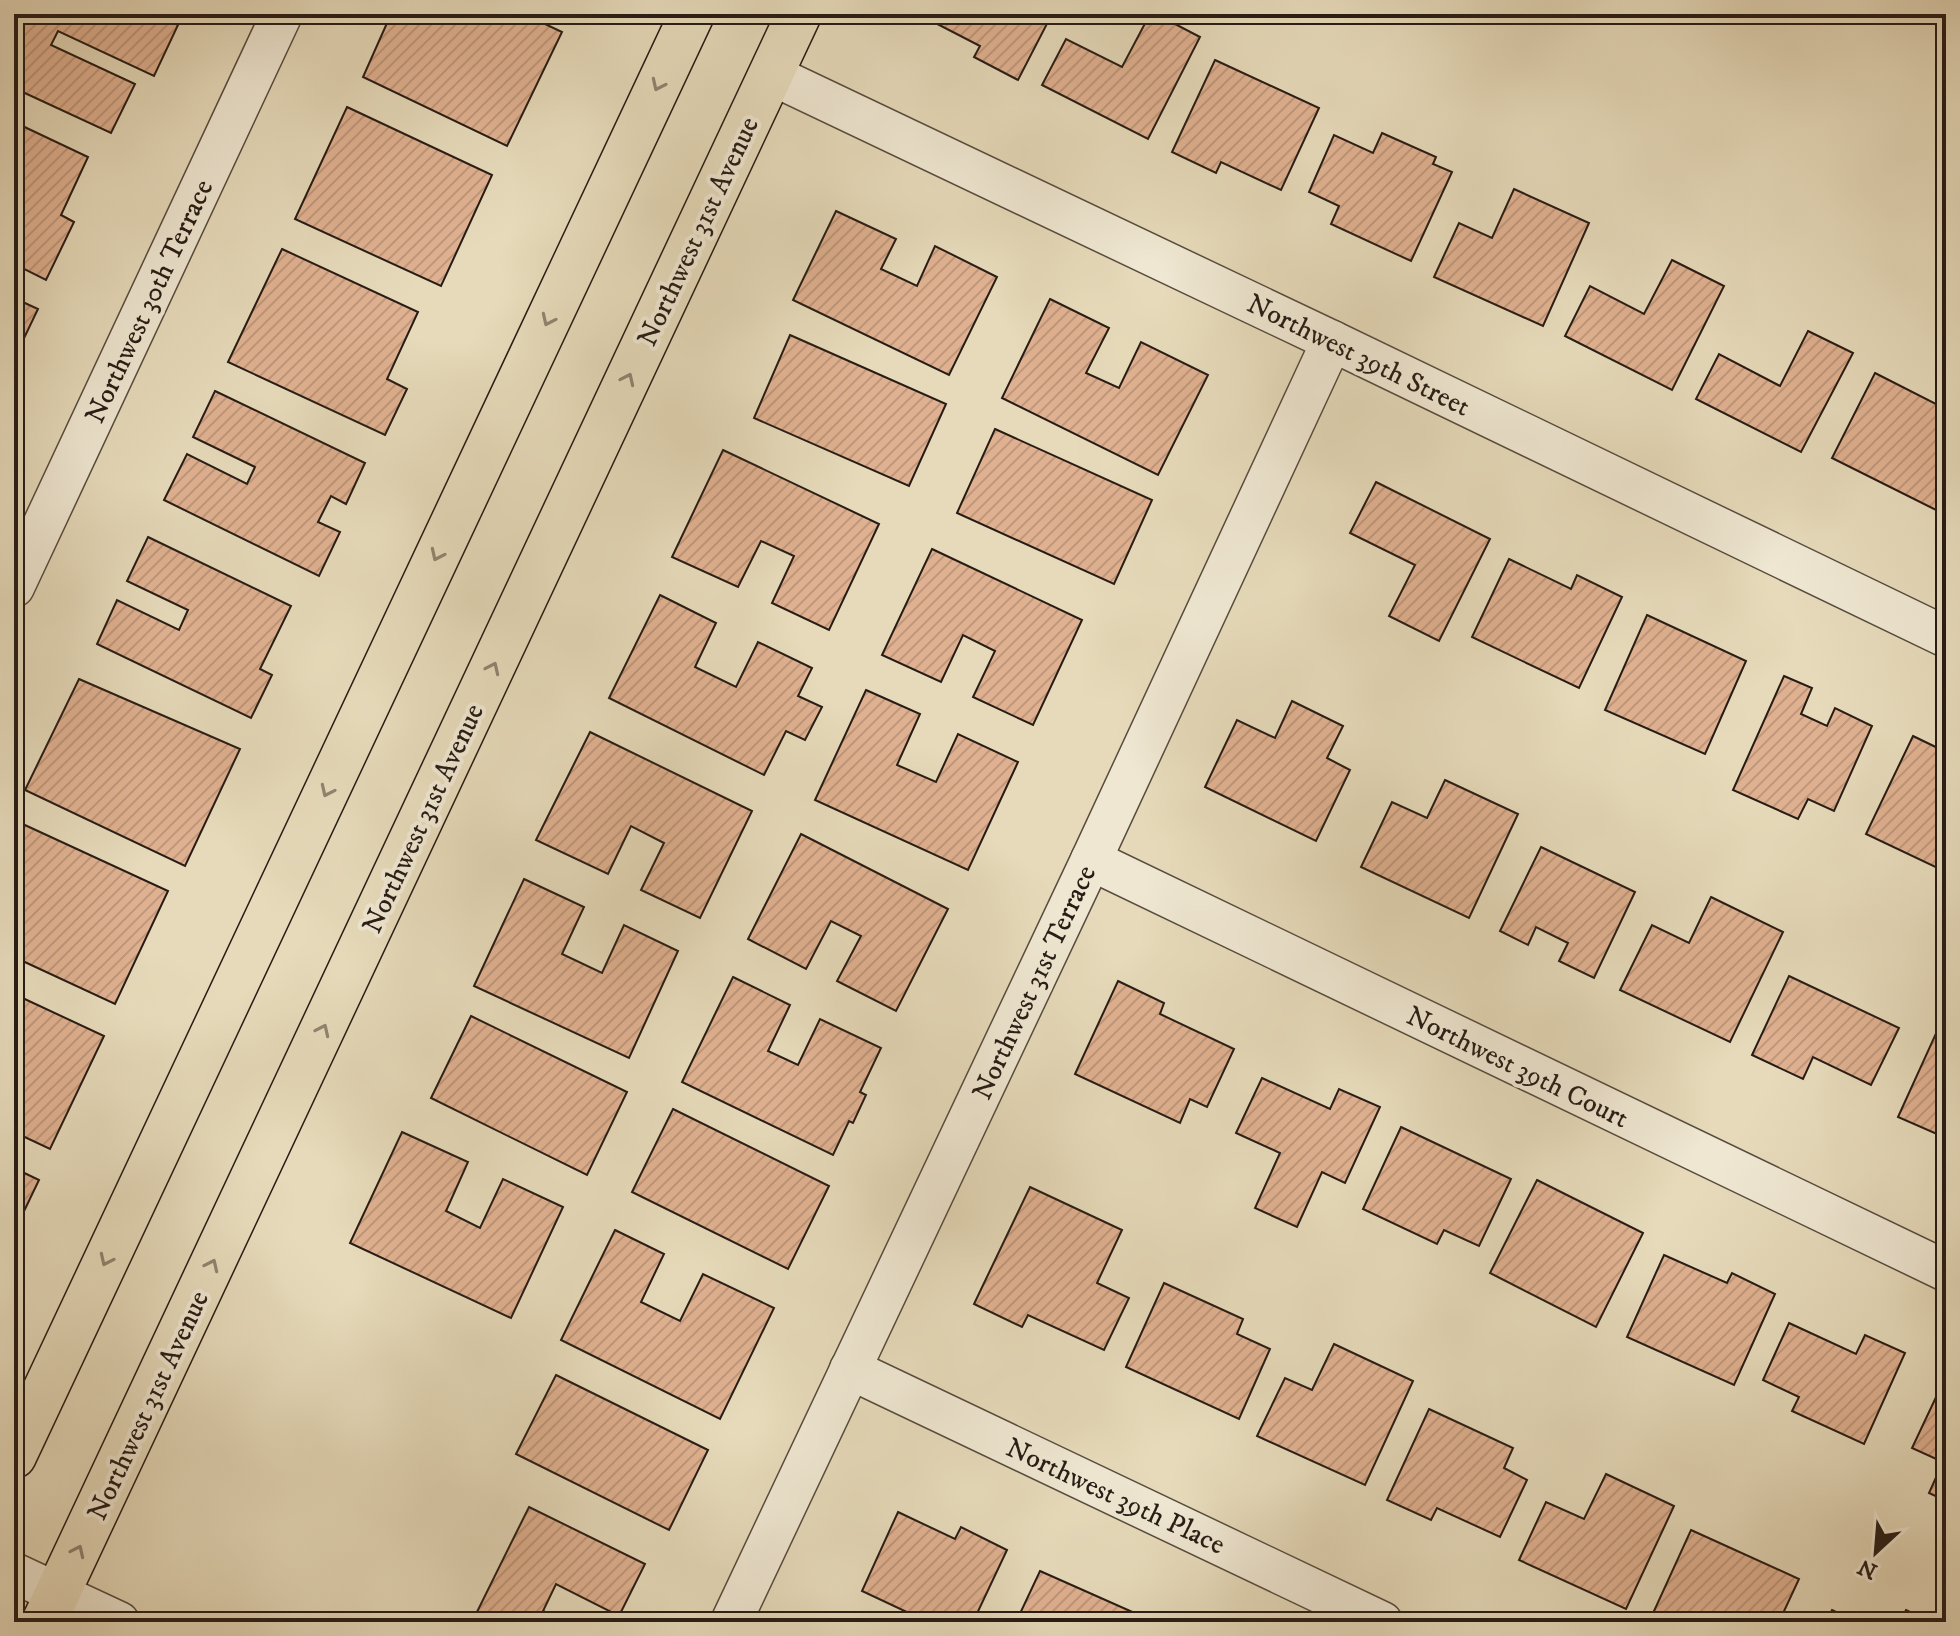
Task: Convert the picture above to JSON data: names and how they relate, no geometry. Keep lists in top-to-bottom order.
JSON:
{
  "streets": {
    "main road": ["Northwest 31st Avenue"],
    "street": [
      "Northwest 30th Terrace",
      "Northwest 39th Street",
      "Northwest 31st Terrace",
      "Northwest 39th Court",
      "Northwest 39th Place"
    ]
  },
  "crossings": [
    ["Northwest 31st Avenue", "Northwest 39th Street"],
    ["Northwest 39th Street", "Northwest 31st Terrace"],
    ["Northwest 31st Terrace", "Northwest 39th Court"],
    ["Northwest 31st Terrace", "Northwest 39th Place"]
  ],
  "north": "bottom left"
}
